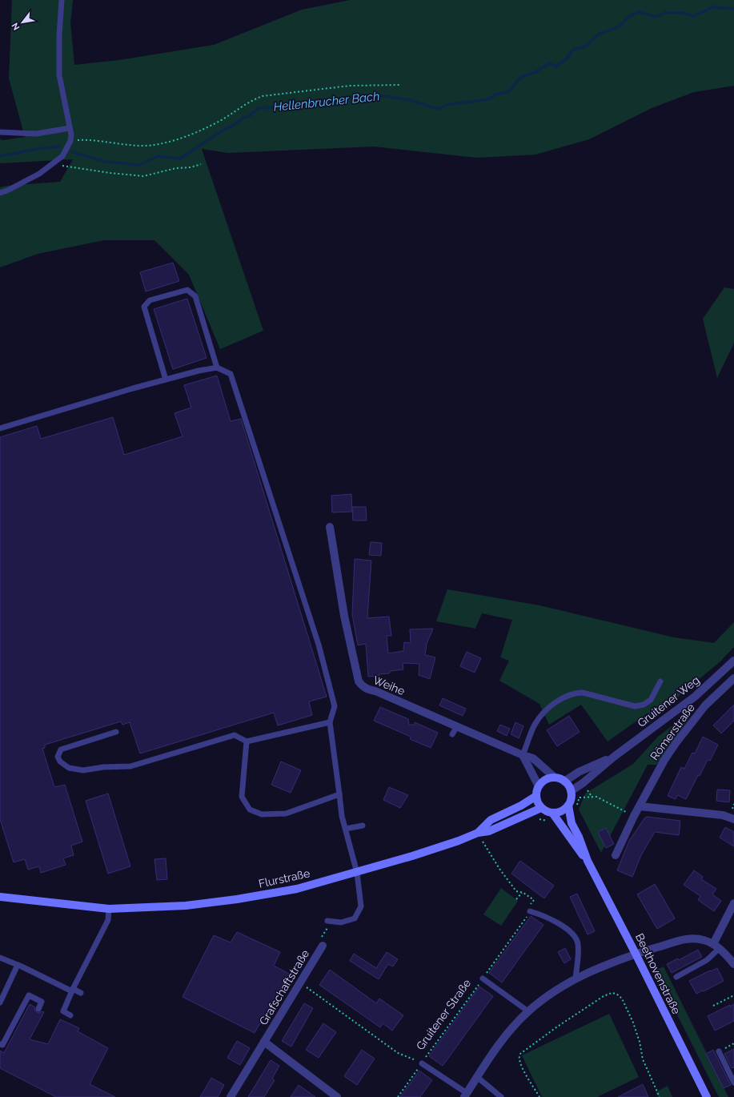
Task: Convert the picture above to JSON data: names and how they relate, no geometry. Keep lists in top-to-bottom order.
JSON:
{
  "streets": {
    "main road": ["Flurstraße", "Beethovenstraße"],
    "street": [
      "Weihe",
      "Gruitener Weg",
      "Römerstraße",
      "Grafschaftstraße",
      "Gruitener Straße"
    ]
  },
  "crossings": [
    ["Weihe", "Gruitener Weg"],
    ["Weihe", "Beethovenstraße"],
    ["Gruitener Weg", "Beethovenstraße"],
    ["Beethovenstraße", "Gruitener Straße"]
  ],
  "water": ["Hellenbrucher Bach"],
  "north": "bottom left"
}
